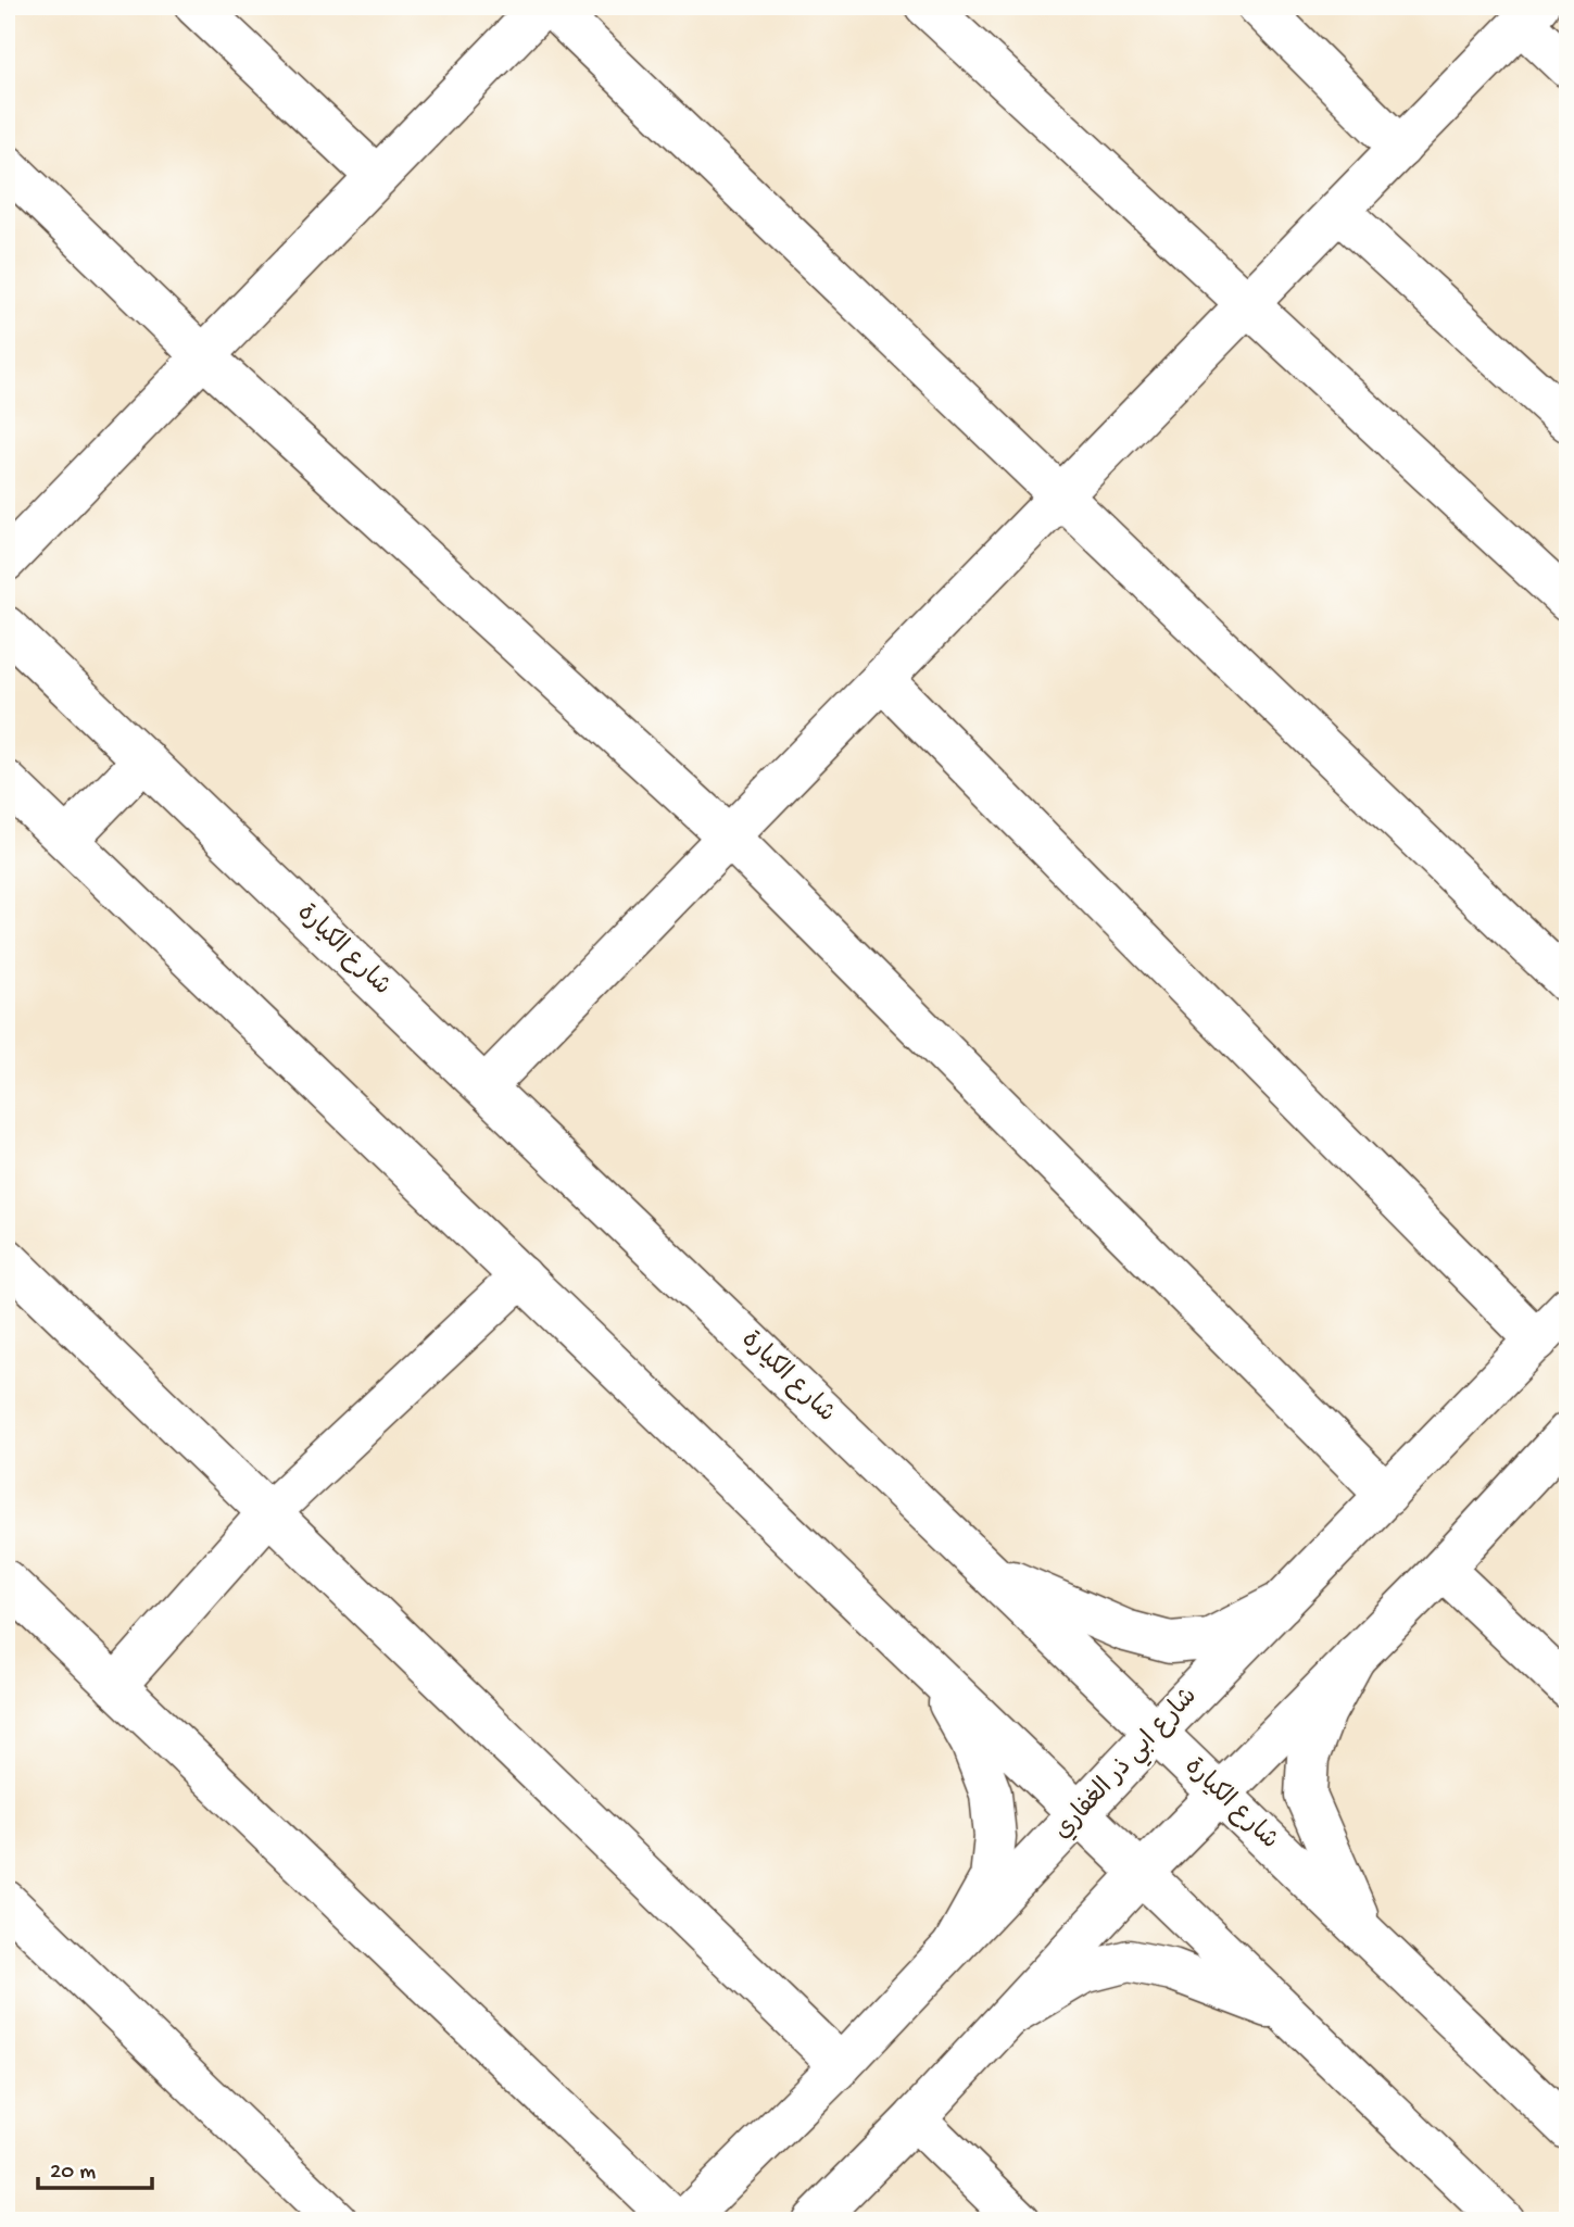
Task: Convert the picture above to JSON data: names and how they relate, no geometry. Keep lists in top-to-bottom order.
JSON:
{
  "streets": {
    "street": ["شارع الكيارة", "شارع ابي ذر الغفاري"]
  },
  "crossings": [
    ["شارع الكيارة", "شارع ابي ذر الغفاري"]
  ],
  "scale_bar": "20 m"
}
